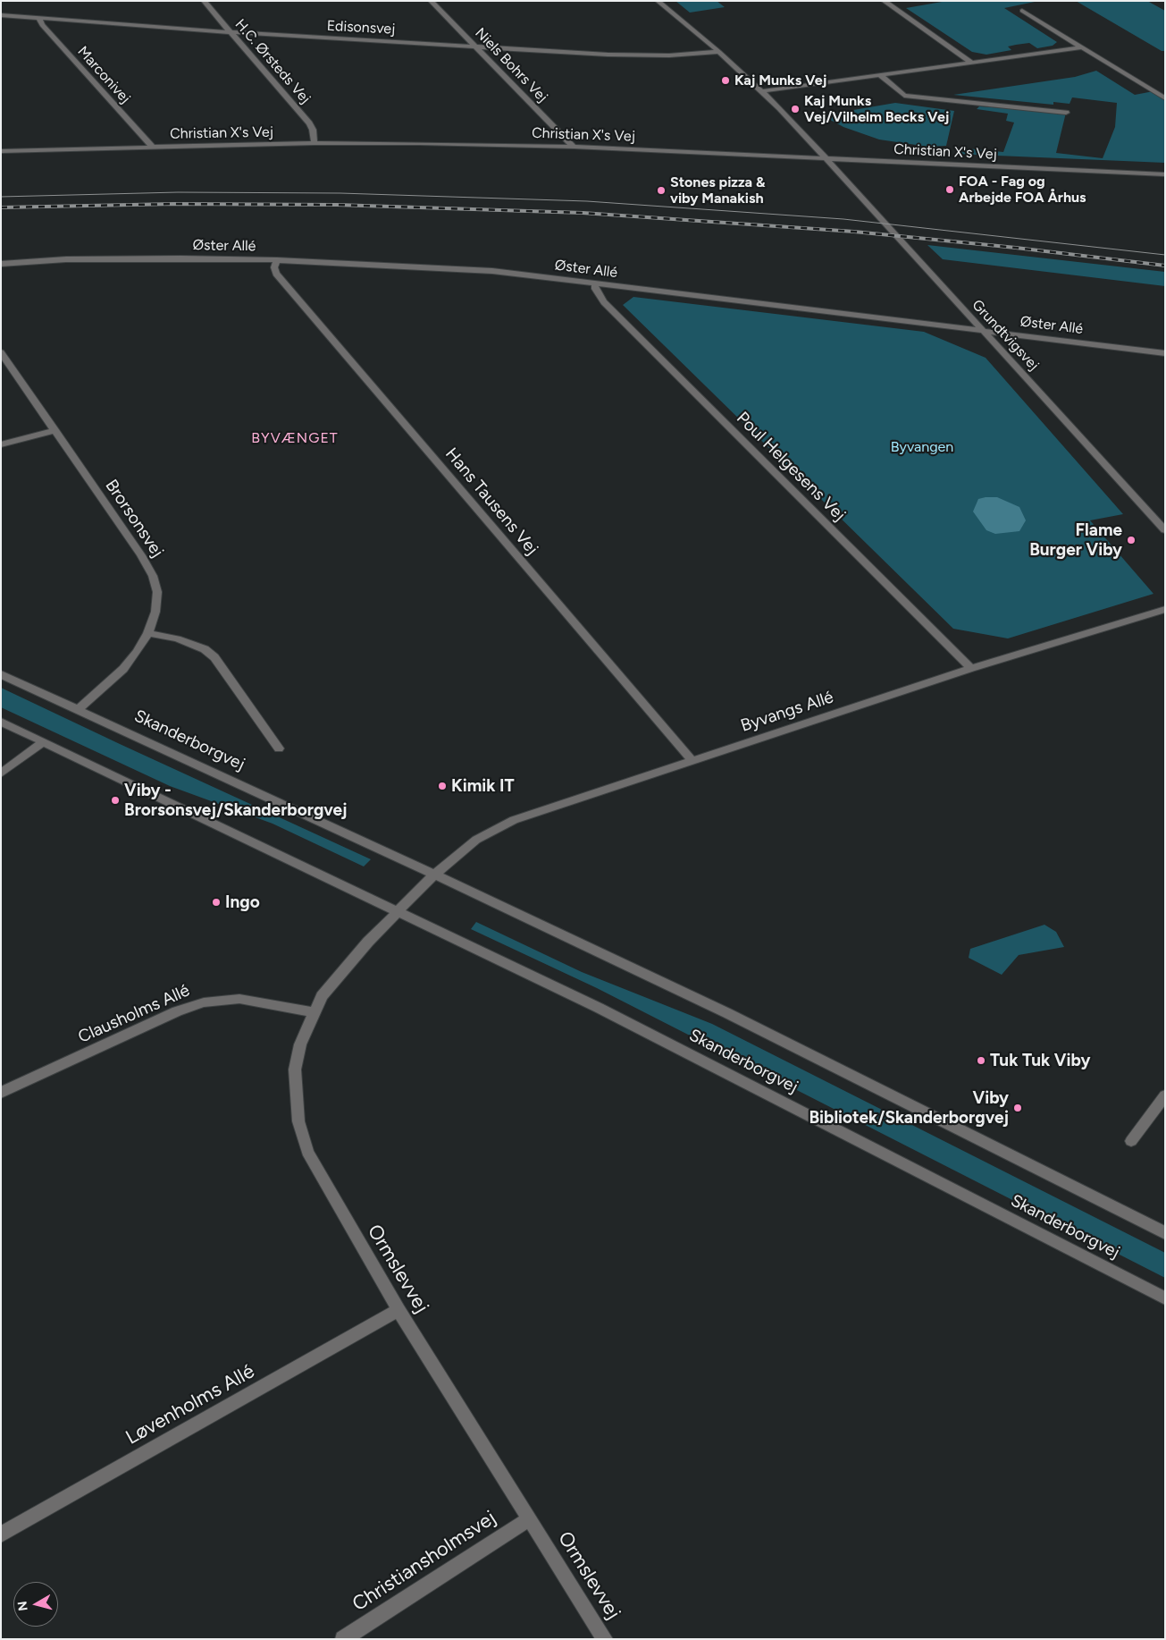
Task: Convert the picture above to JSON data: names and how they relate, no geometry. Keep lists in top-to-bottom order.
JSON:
{
  "streets": {
    "street": [
      "Edisonsvej",
      "H.C. Ørsteds Vej",
      "Niels Bohrs Vej",
      "Marconivej",
      "Christian X's Vej",
      "Øster Allé",
      "Grundtvigsvej",
      "Poul Helgesens Vej",
      "Hans Tausens Vej",
      "Brorsonsvej",
      "Byvangs Allé",
      "Skanderborgvej",
      "Clausholms Allé",
      "Ormslevvej",
      "Løvenholms Allé",
      "Christiansholmsvej"
    ]
  },
  "crossings": [
    ["Edisonsvej", "H.C. Ørsteds Vej"],
    ["Edisonsvej", "Niels Bohrs Vej"],
    ["Edisonsvej", "Marconivej"],
    ["Edisonsvej", "Grundtvigsvej"],
    ["H.C. Ørsteds Vej", "Christian X's Vej"],
    ["Niels Bohrs Vej", "Christian X's Vej"],
    ["Marconivej", "Christian X's Vej"],
    ["Christian X's Vej", "Grundtvigsvej"],
    ["Øster Allé", "Grundtvigsvej"],
    ["Øster Allé", "Poul Helgesens Vej"],
    ["Øster Allé", "Hans Tausens Vej"],
    ["Poul Helgesens Vej", "Byvangs Allé"],
    ["Hans Tausens Vej", "Byvangs Allé"],
    ["Brorsonsvej", "Skanderborgvej"],
    ["Byvangs Allé", "Skanderborgvej"],
    ["Skanderborgvej", "Ormslevvej"],
    ["Clausholms Allé", "Ormslevvej"],
    ["Ormslevvej", "Løvenholms Allé"],
    ["Ormslevvej", "Christiansholmsvej"]
  ],
  "districts": ["BYVÆNGET"],
  "parks": ["Byvangen"],
  "places": [
    "Kaj Munks Vej",
    "Kaj Munks Vej/Vilhelm Becks Vej",
    "FOA - Fag og Arbejde FOA Århus",
    "Stones pizza & viby Manakish",
    "Flame Burger Viby",
    "Kimik IT",
    "Viby - Brorsonsvej/Skanderborgvej",
    "Ingo",
    "Tuk Tuk Viby",
    "Viby Bibliotek/Skanderborgvej"
  ],
  "north": "left"
}
